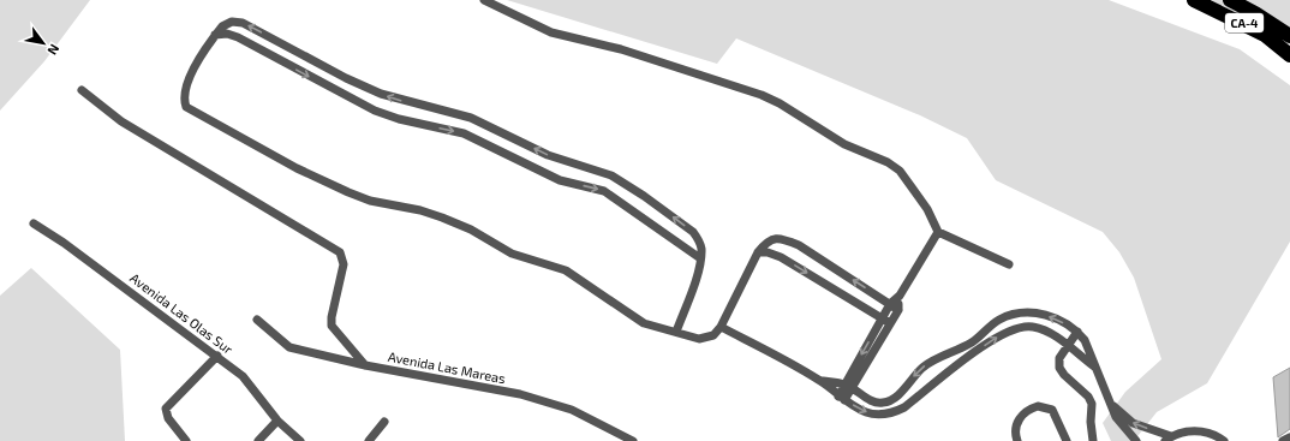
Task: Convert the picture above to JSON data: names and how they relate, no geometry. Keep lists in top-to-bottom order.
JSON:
{
  "streets": {
    "highway": ["CA-4"],
    "street": ["Avenida Las Olas Sur", "Avenida Las Mareas"]
  },
  "north": "bottom right"
}
